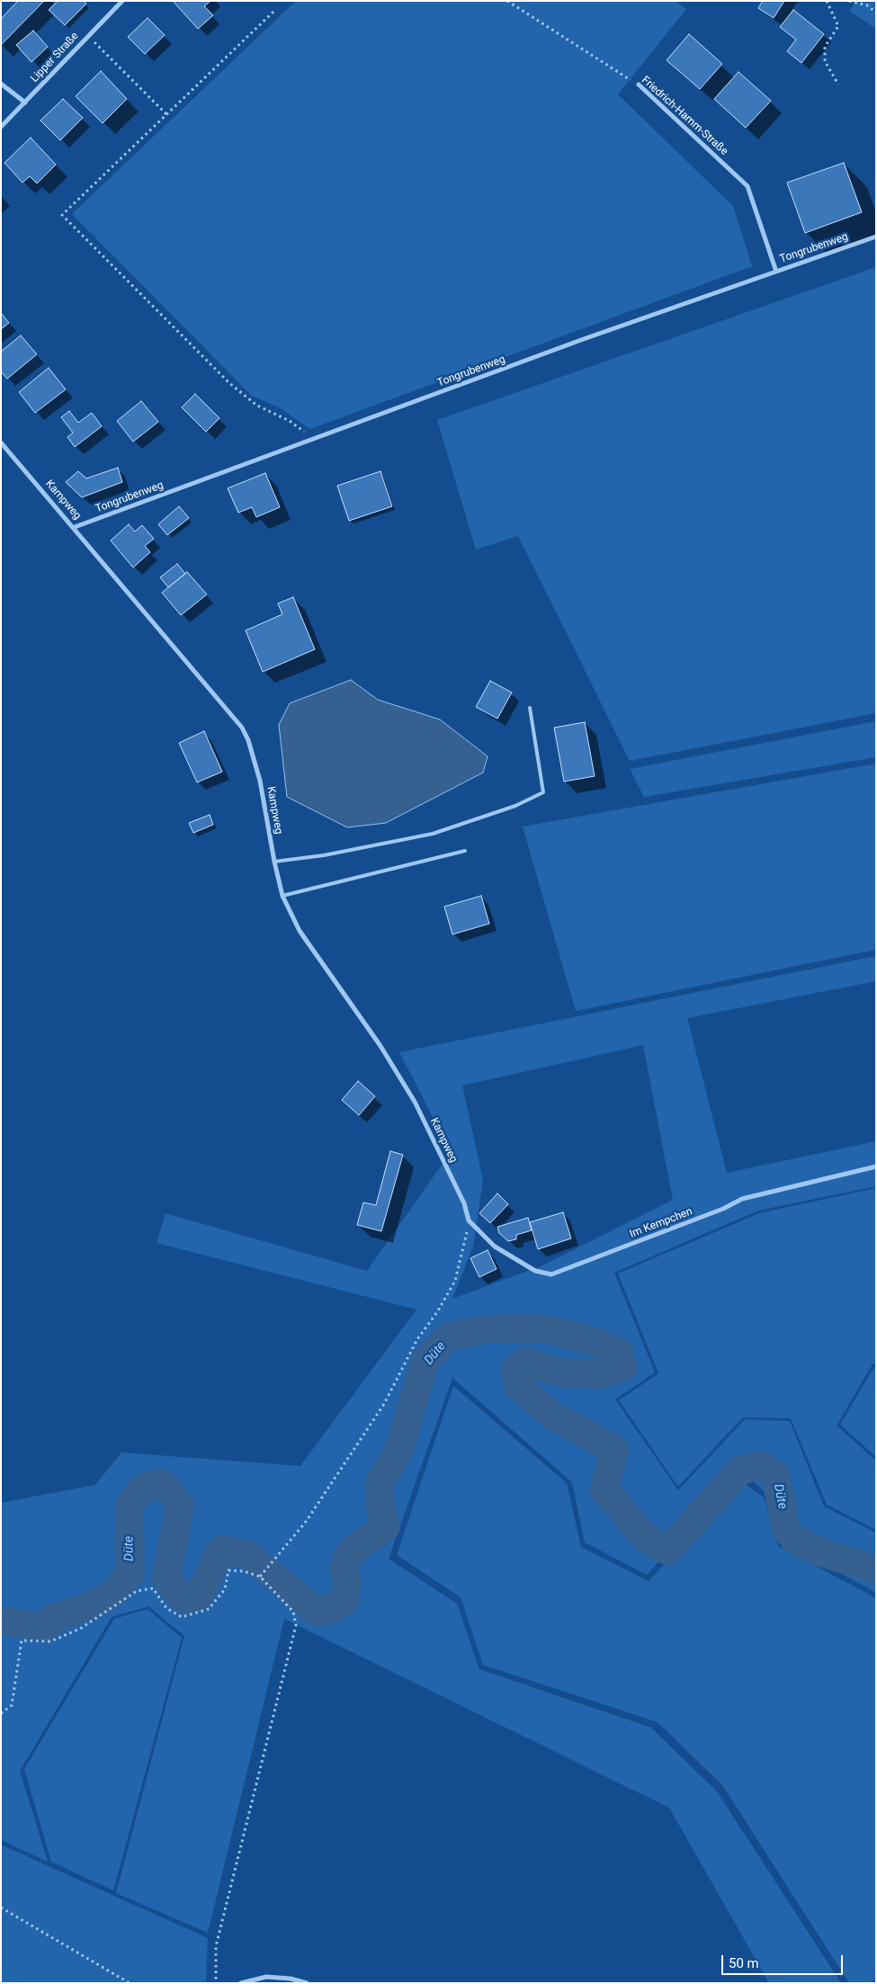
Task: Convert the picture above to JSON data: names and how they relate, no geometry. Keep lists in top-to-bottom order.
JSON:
{
  "streets": {
    "street": [
      "Lipper Straße",
      "Friedrich-Hamm-Straße",
      "Tongrubenweg",
      "Kampweg",
      "Im Kempchen"
    ]
  },
  "crossings": [
    ["Friedrich-Hamm-Straße", "Tongrubenweg"],
    ["Tongrubenweg", "Kampweg"],
    ["Kampweg", "Im Kempchen"]
  ],
  "water": ["Düte"],
  "scale_bar": "50 m"
}
